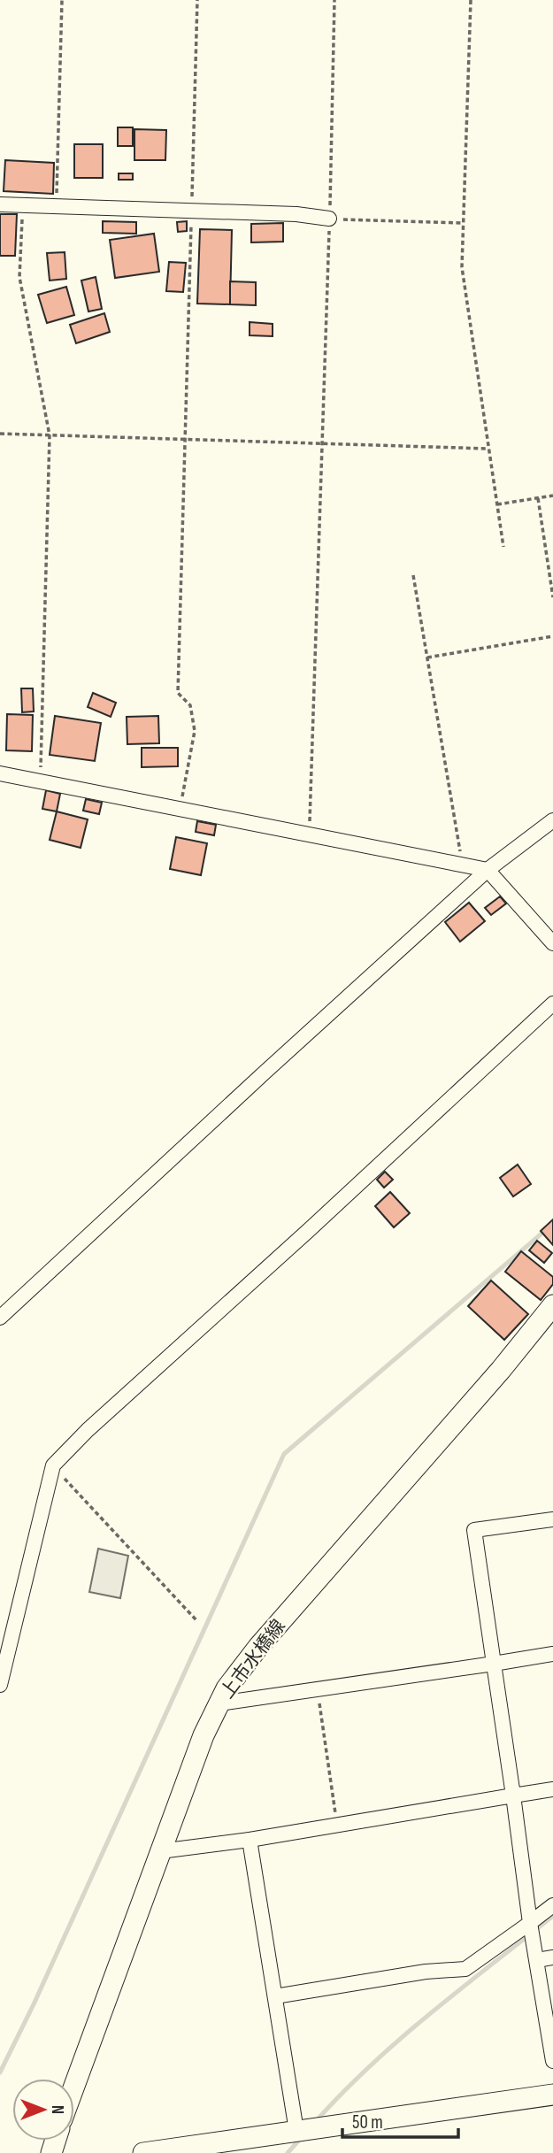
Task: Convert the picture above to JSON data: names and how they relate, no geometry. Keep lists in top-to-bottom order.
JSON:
{
  "streets": {
    "main road": ["上市水橋線"]
  },
  "scale_bar": "50 m",
  "north": "right"
}
